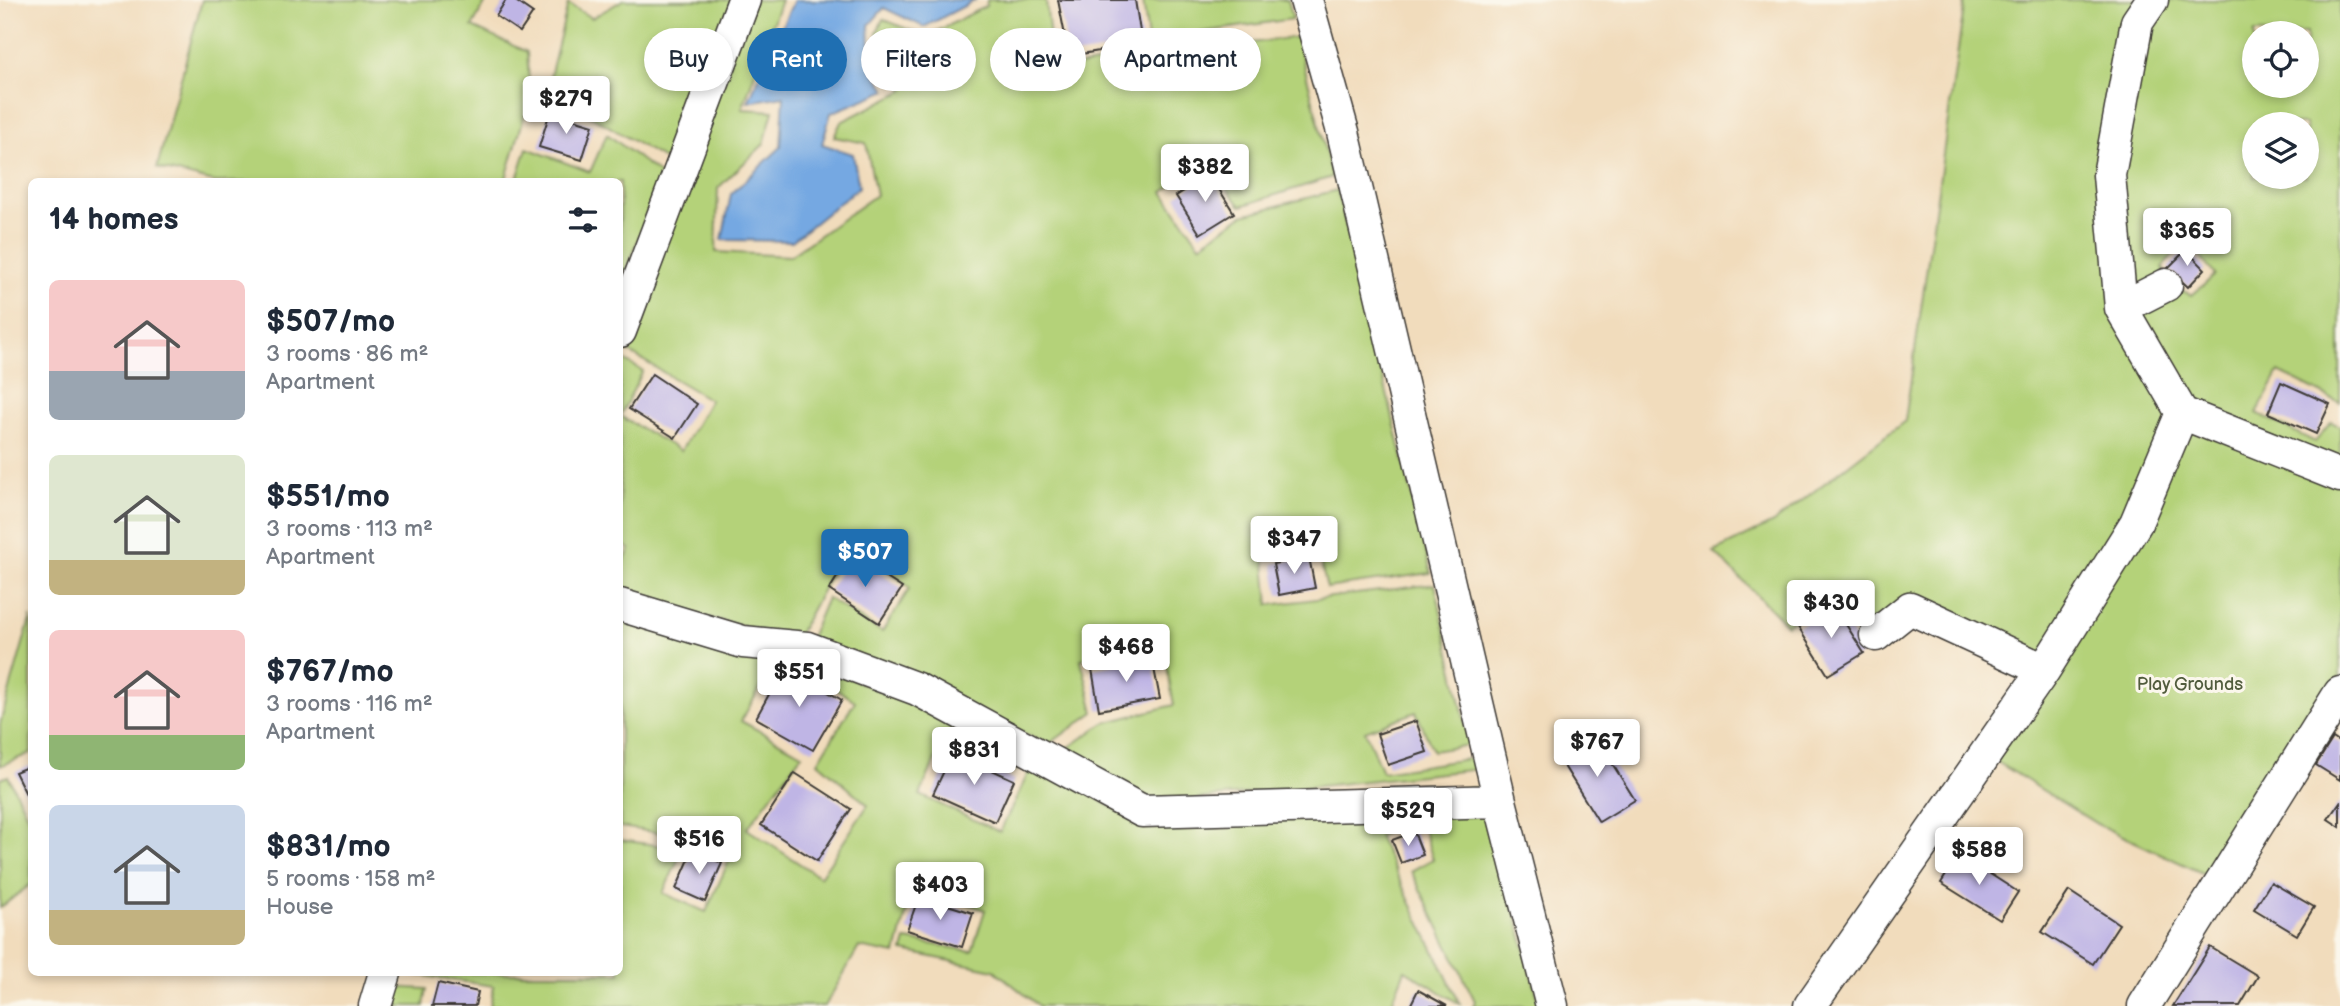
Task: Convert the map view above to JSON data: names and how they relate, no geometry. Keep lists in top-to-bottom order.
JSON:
{
  "parks": ["Play Grounds"],
  "page": {
    "chip": [
      "Buy",
      "Rent",
      "Filters",
      "New",
      "Apartment"
    ],
    "price": [
      "$279",
      "$382",
      "$365",
      "$347",
      "$507",
      "$430",
      "$468",
      "$551",
      "$767",
      "$831",
      "$529",
      "$516",
      "$588",
      "$403"
    ],
    "heading": "14 homes",
    "list": [
      {
        "name": "$507/mo",
        "note": "3 rooms · 86 m² · Apartment"
      },
      {
        "name": "$551/mo",
        "note": "3 rooms · 113 m² · Apartment"
      },
      {
        "name": "$767/mo",
        "note": "3 rooms · 116 m² · Apartment"
      },
      {
        "name": "$831/mo",
        "note": "5 rooms · 158 m² · House"
      }
    ]
  }
}
